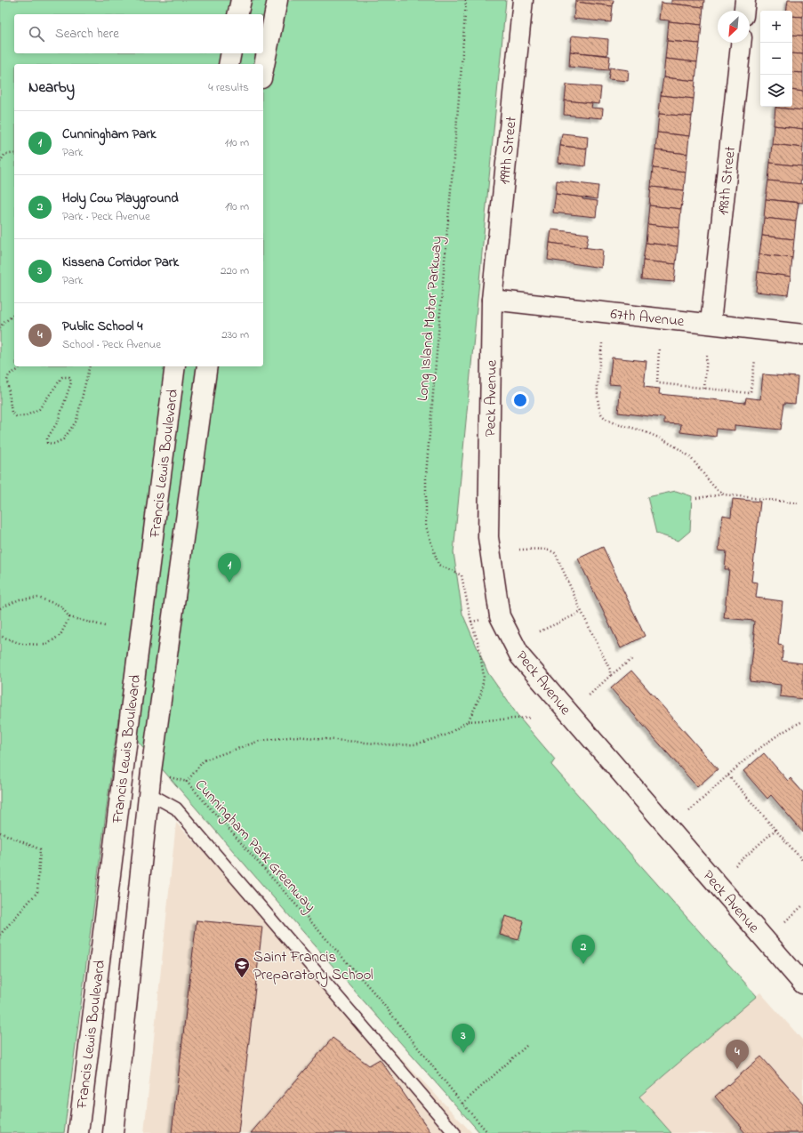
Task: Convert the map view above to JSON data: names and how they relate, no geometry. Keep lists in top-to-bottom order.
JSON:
{
  "streets": {
    "street": [
      "199th Street",
      "198th Street",
      "67th Avenue",
      "Peck Avenue",
      "Francis Lewis Boulevard"
    ],
    "path": ["Long Island Motor Parkway", "Cunningham Park Greenway"]
  },
  "crossings": [
    ["199th Street", "67th Avenue"],
    ["199th Street", "Peck Avenue"],
    ["198th Street", "67th Avenue"],
    ["67th Avenue", "Peck Avenue"],
    ["Long Island Motor Parkway", "Cunningham Park Greenway"]
  ],
  "places": {
    "school or university": ["Saint Francis Preparatory School"]
  },
  "north": "bottom left",
  "page": {
    "map_buttons": ["+", "−"],
    "search": "Search here",
    "heading": ["Nearby", "4 results"],
    "list": [
      {
        "mark": "1",
        "name": "Cunningham Park",
        "note": "Park",
        "value": "110 m"
      },
      {
        "mark": "2",
        "name": "Holy Cow Playground",
        "note": "Park · Peck Avenue",
        "value": "190 m"
      },
      {
        "mark": "3",
        "name": "Kissena Corridor Park",
        "note": "Park",
        "value": "220 m"
      },
      {
        "mark": "4",
        "name": "Public School 4",
        "note": "School · Peck Avenue",
        "value": "230 m"
      }
    ],
    "pins": [
      "1",
      "2",
      "3",
      "4"
    ]
  }
}
